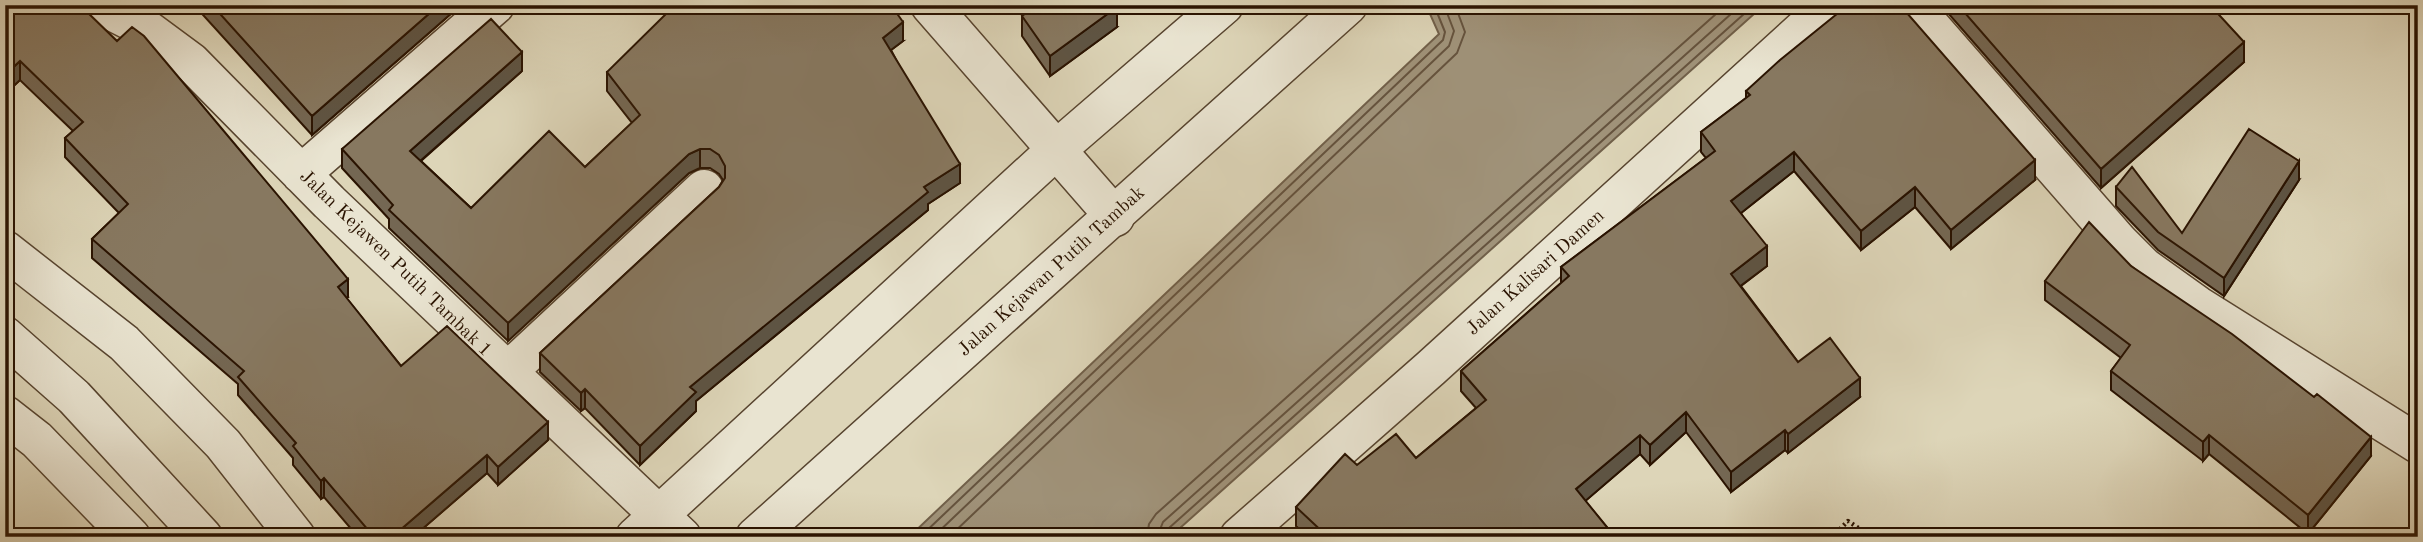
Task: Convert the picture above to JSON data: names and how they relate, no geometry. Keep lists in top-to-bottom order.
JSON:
{
  "streets": {
    "street": ["Jalan Kejawen Putih Tambak 1", "Jalan Kejawan Putih Tambak", "Jalan Kalisari Damen"]
  }
}
